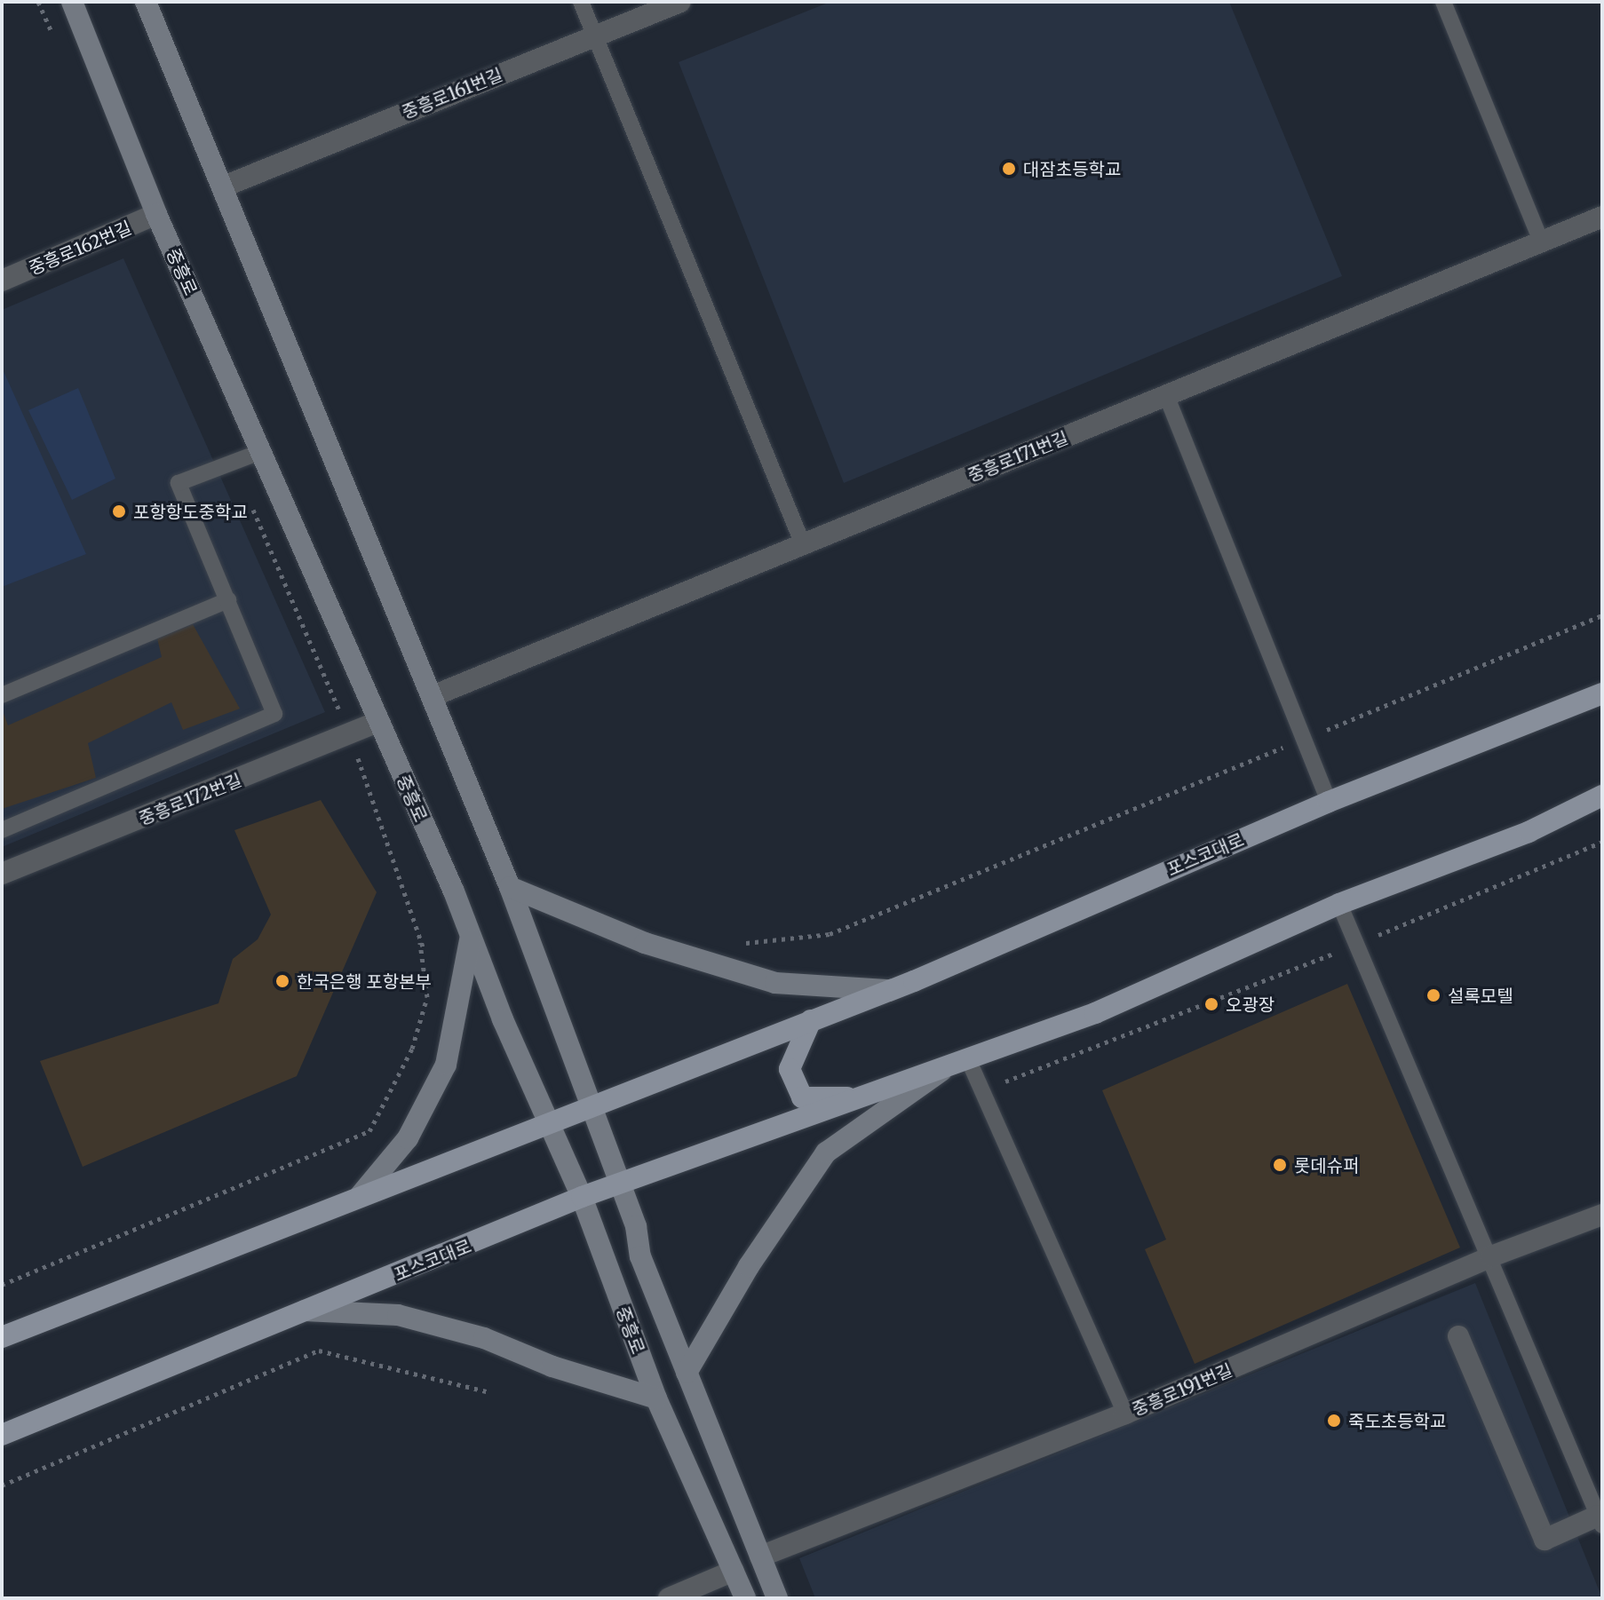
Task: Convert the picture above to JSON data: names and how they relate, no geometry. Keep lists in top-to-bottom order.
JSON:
{
  "streets": {
    "main road": ["중흥로", "포스코대로"],
    "street": [
      "중흥로161번길",
      "중흥로162번길",
      "중흥로171번길",
      "중흥로172번길",
      "중흥로191번길"
    ]
  },
  "crossings": [
    ["중흥로161번길", "중흥로"],
    ["중흥로162번길", "중흥로"],
    ["중흥로", "중흥로171번길"],
    ["중흥로", "중흥로172번길"],
    ["중흥로", "포스코대로"],
    ["중흥로", "중흥로191번길"]
  ],
  "places": [
    "대잠초등학교",
    "포항항도중학교",
    "한국은행 포항본부",
    "설록모텔",
    "오광장",
    "롯데슈퍼",
    "죽도초등학교"
  ]
}
